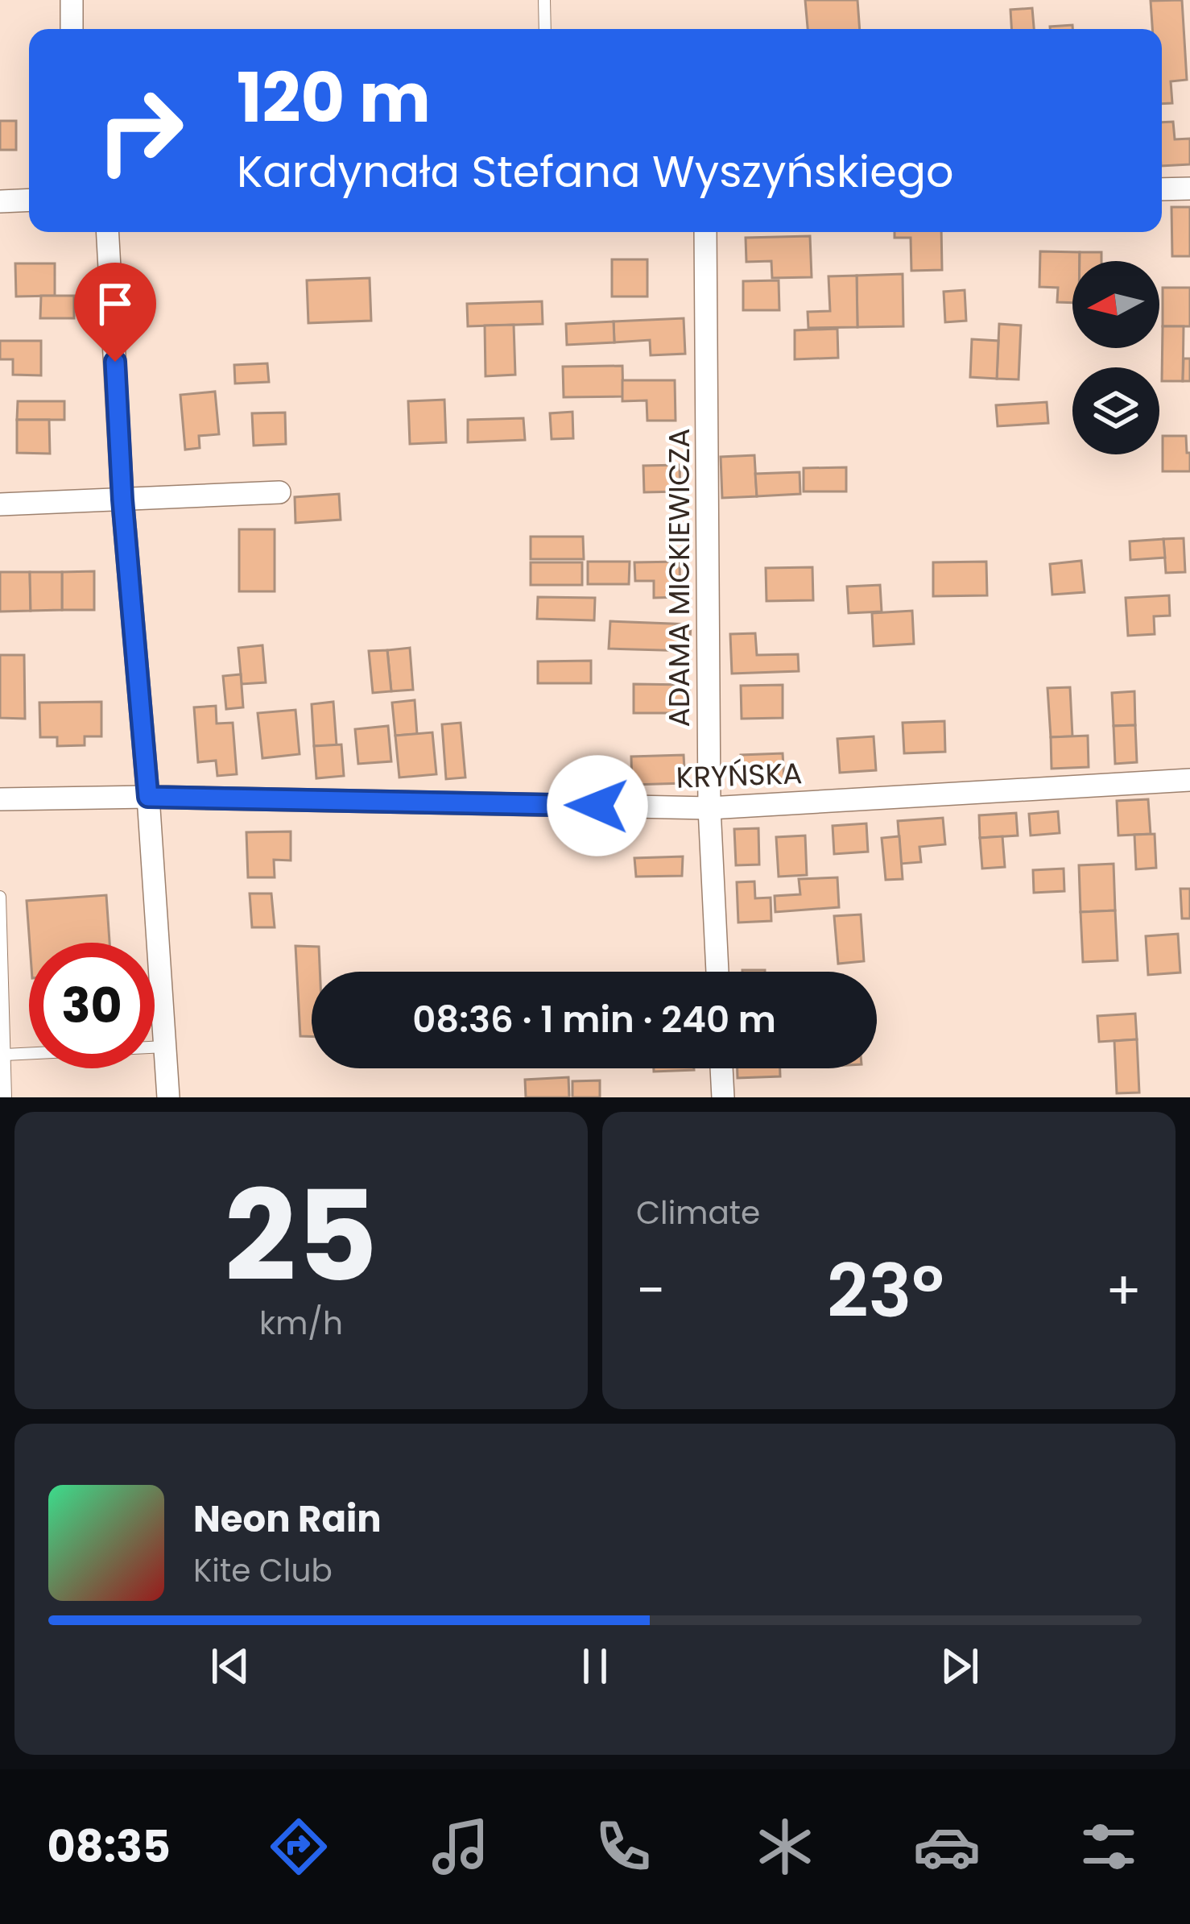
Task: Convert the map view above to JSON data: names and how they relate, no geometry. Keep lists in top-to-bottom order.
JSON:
{
  "streets": {
    "street": ["ADAMA MICKIEWICZA", "KRYŃSKA"]
  },
  "crossings": [
    ["ADAMA MICKIEWICZA", "KRYŃSKA"]
  ],
  "north": "left",
  "page": {
    "turn": ["120 m", "Kardynała Stefana Wyszyńskiego"],
    "limit": "30",
    "trip": "08:36 · 1 min · 240 m",
    "tile": [
      ["25", "km/h"],
      "Climate"
    ],
    "heat": ["−", "23°", "+"],
    "song": ["Neon Rain", "Kite Club"],
    "tabs": "08:35"
  }
}
